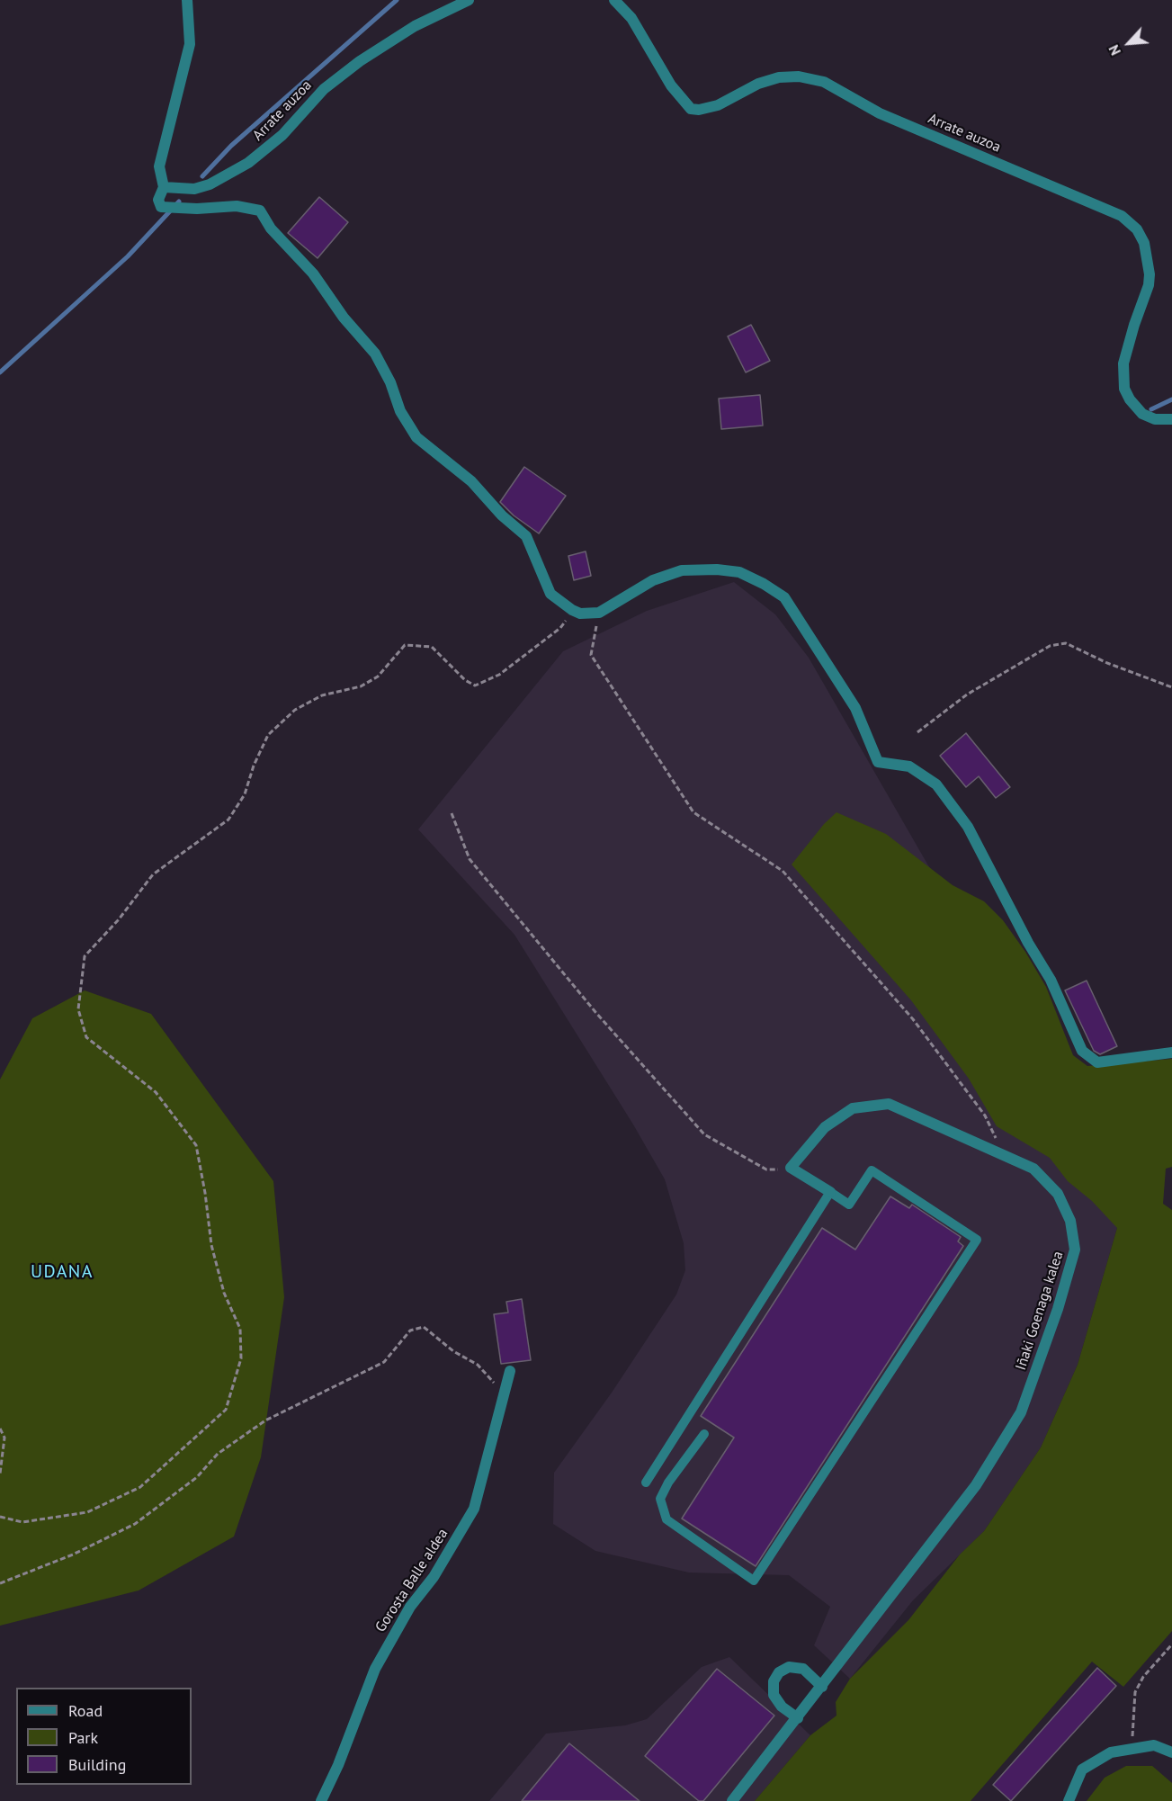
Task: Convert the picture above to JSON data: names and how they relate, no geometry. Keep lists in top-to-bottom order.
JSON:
{
  "streets": {
    "street": ["Arrate auzoa", "Iñaki Goenaga kalea", "Gorosta Balle aldea"]
  },
  "districts": ["UDANA"],
  "legend": ["Road", "Park", "Building"],
  "north": "bottom left"
}
